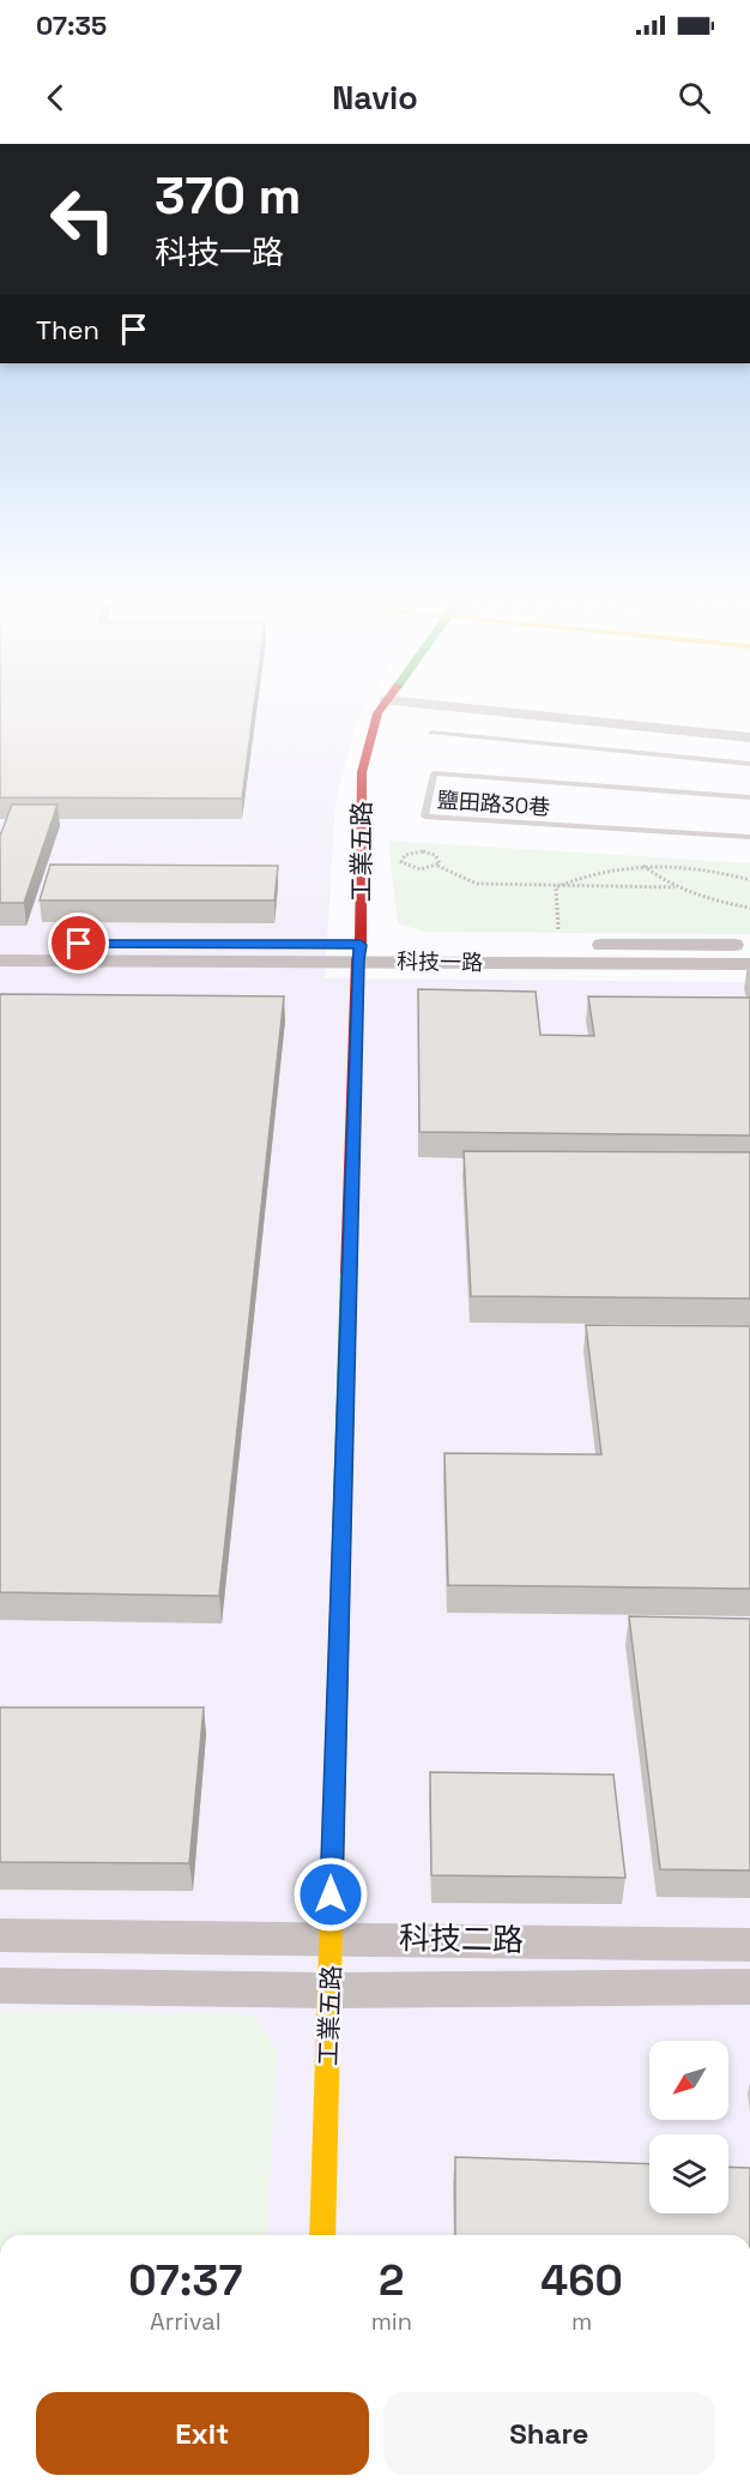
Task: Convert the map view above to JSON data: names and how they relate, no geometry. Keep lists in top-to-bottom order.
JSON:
{
  "streets": {
    "street": ["工業五路", "科技一路", "科技二路"],
    "lane": ["鹽田路30巷"]
  },
  "crossings": [
    ["工業五路", "科技一路"],
    ["工業五路", "科技二路"]
  ],
  "north": "bottom left",
  "page": {
    "status": "07:35",
    "header": "Navio",
    "turn": ["370 m", "科技一路"],
    "then": "Then",
    "eta": [
      "07:37",
      "Arrival",
      "2",
      "min",
      "460",
      "m"
    ],
    "buttons": ["Exit", "Share"]
  }
}
